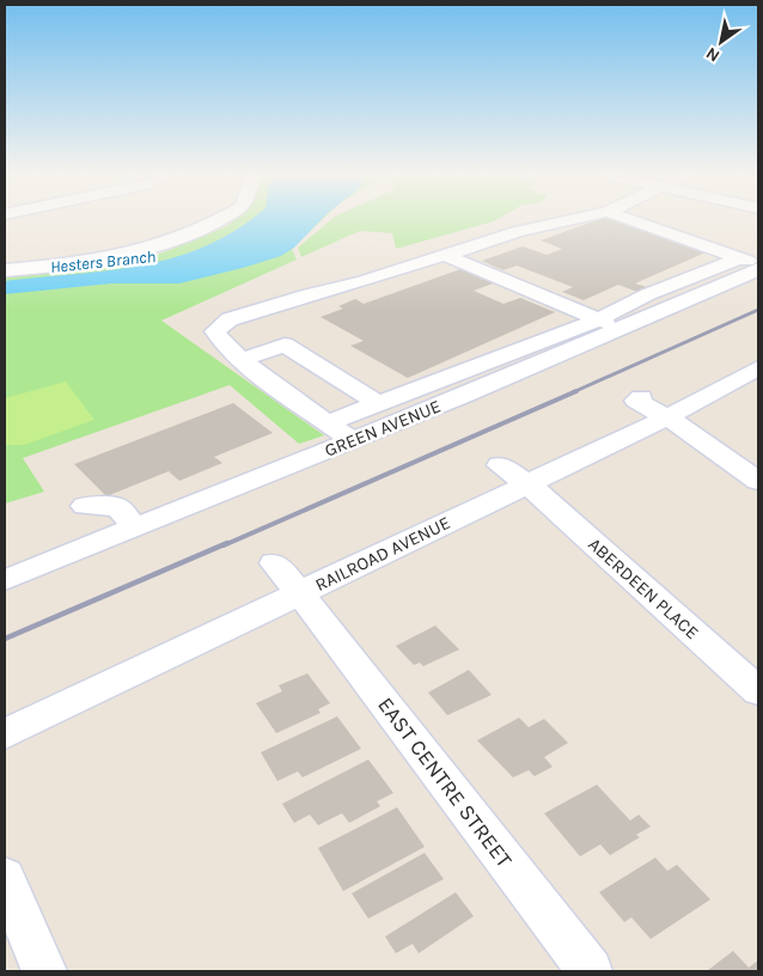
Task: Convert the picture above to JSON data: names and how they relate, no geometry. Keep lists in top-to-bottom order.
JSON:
{
  "streets": {
    "street": [
      "GREEN AVENUE",
      "RAILROAD AVENUE",
      "ABERDEEN PLACE",
      "EAST CENTRE STREET"
    ]
  },
  "crossings": [
    ["RAILROAD AVENUE", "ABERDEEN PLACE"],
    ["RAILROAD AVENUE", "EAST CENTRE STREET"]
  ],
  "water": ["Hesters Branch"],
  "north": "bottom left"
}
